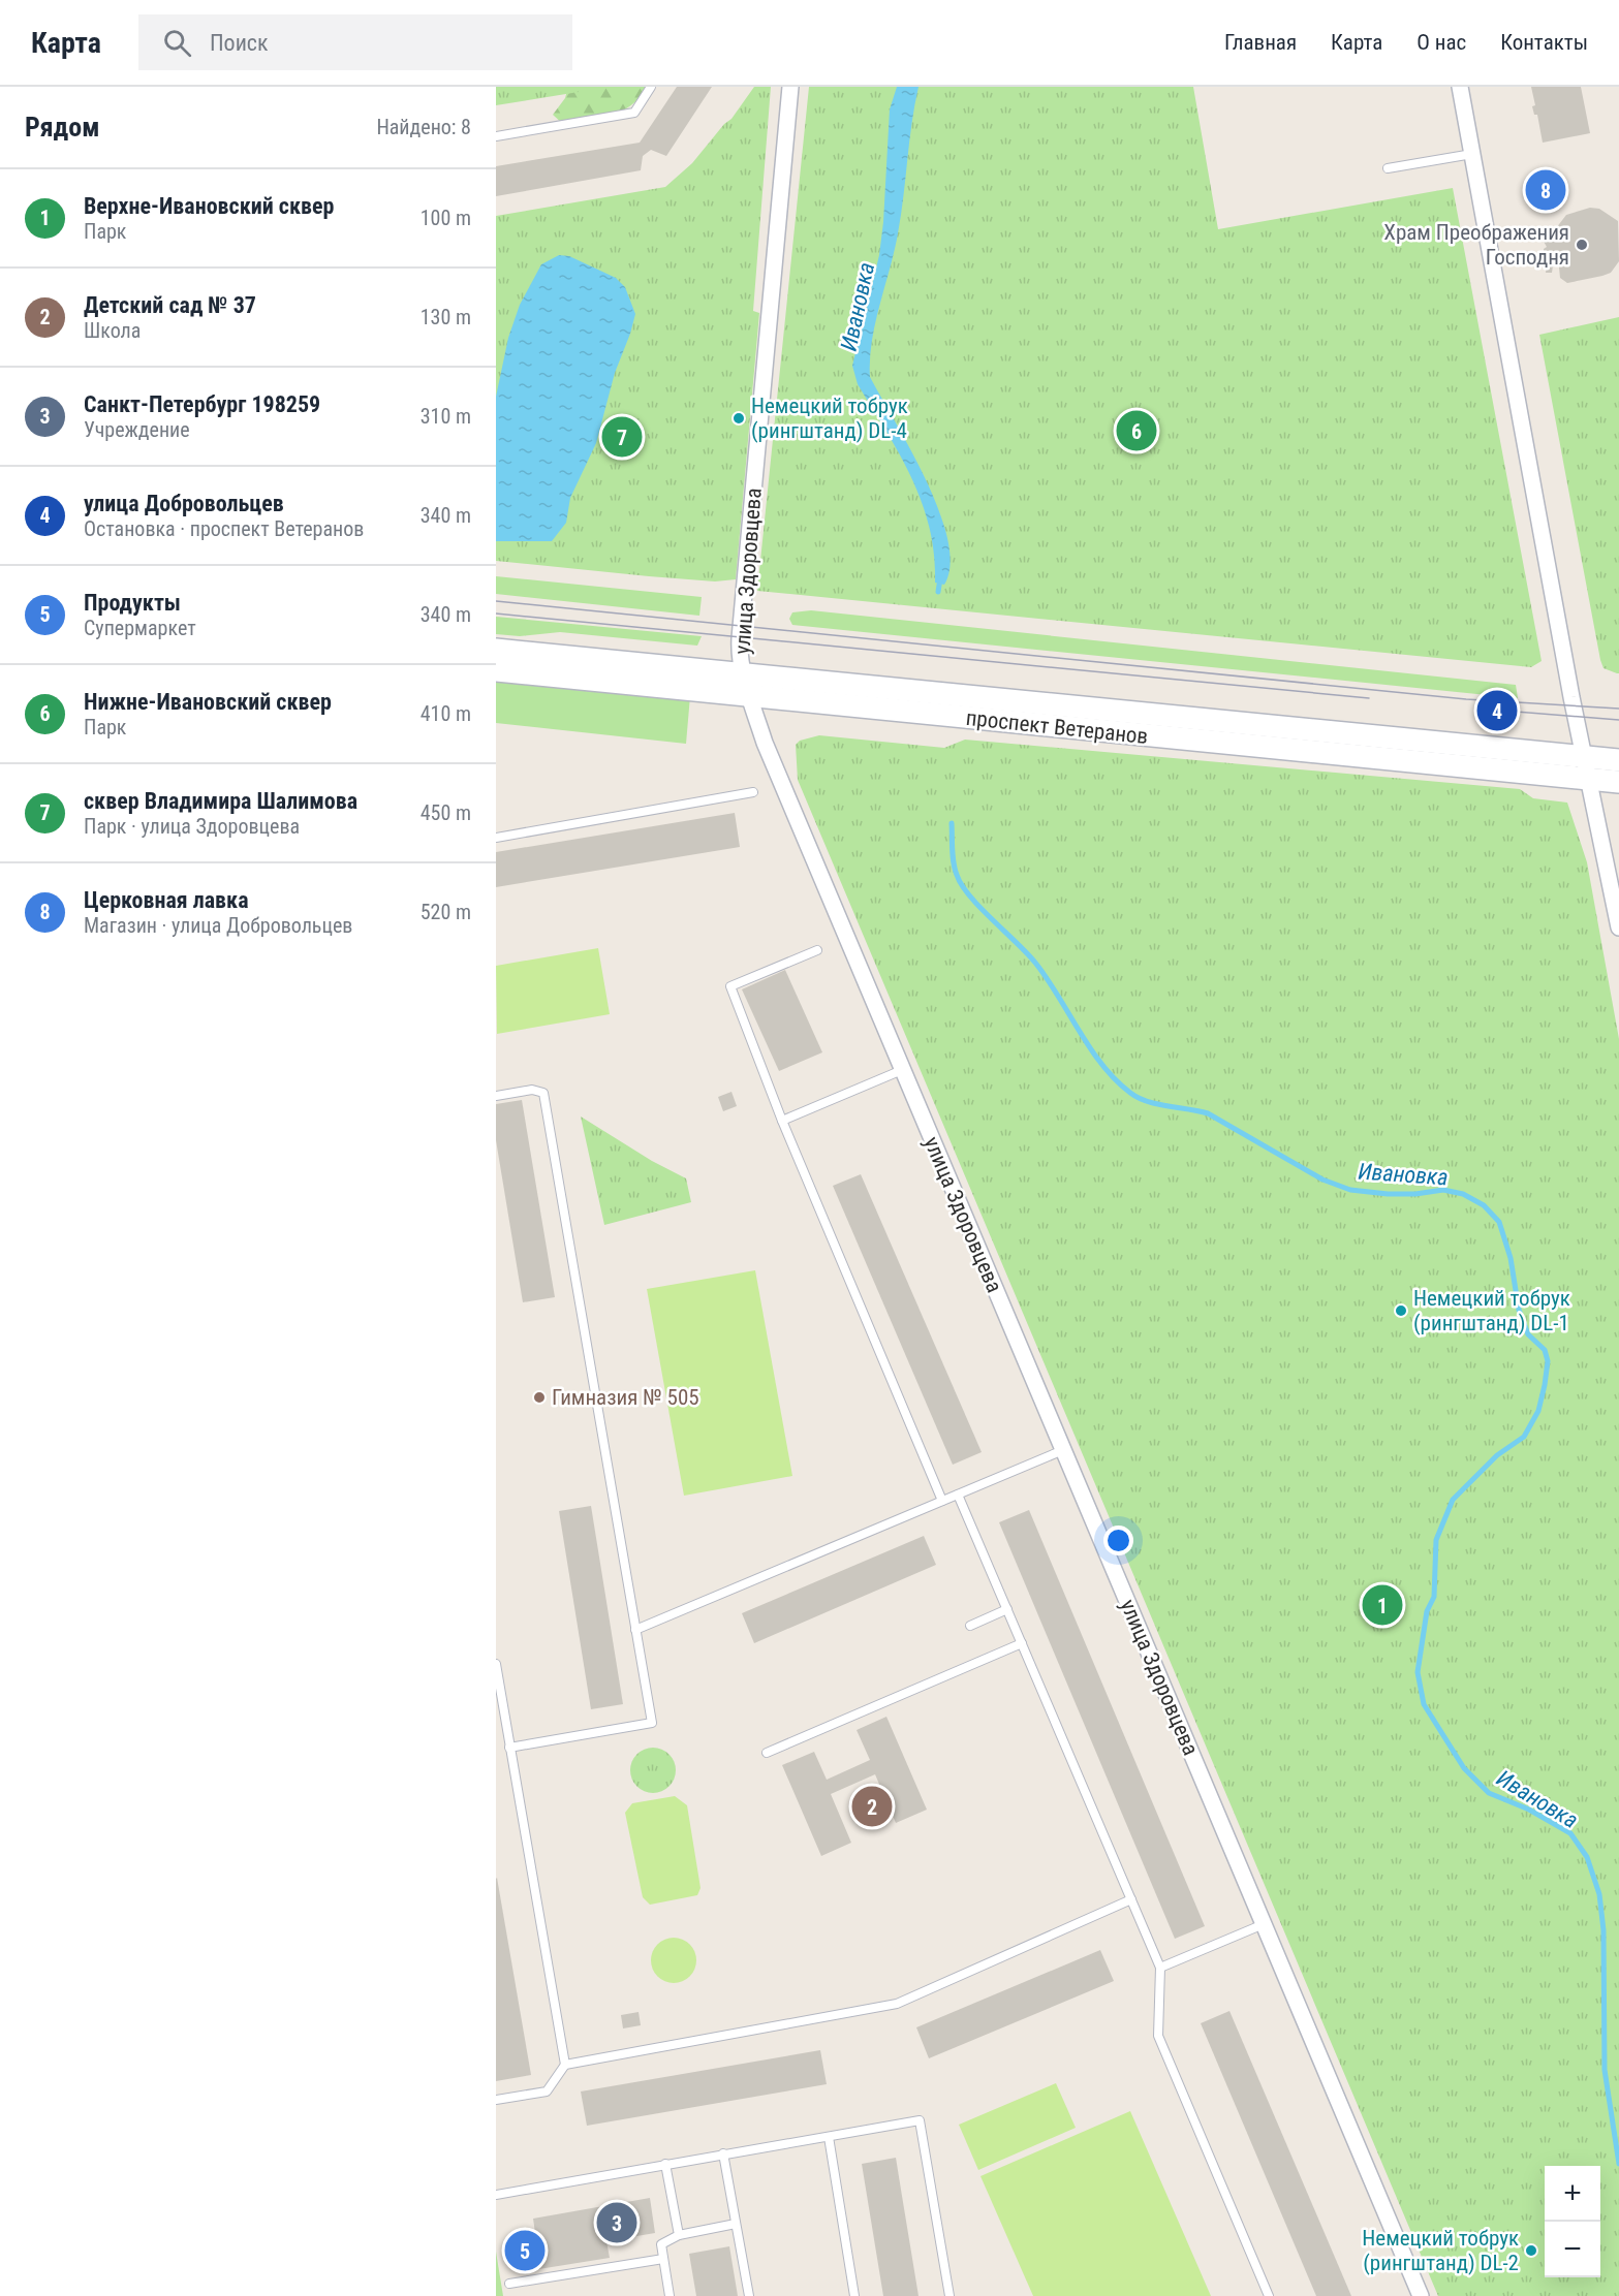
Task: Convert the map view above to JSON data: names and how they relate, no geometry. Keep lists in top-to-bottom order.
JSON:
{
  "streets": {
    "main road": ["проспект Ветеранов"],
    "street": ["улица Здоровцева"]
  },
  "crossings": [
    ["улица Здоровцева", "проспект Ветеранов"]
  ],
  "water": ["Ивановка"],
  "places": [
    "Храм Преображения Господня",
    "Немецкий тобрук (рингштанд) DL-4",
    "Немецкий тобрук (рингштанд) DL-1",
    "Гимназия № 505",
    "Немецкий тобрук (рингштанд) DL-2"
  ],
  "page": {
    "header": "Карта",
    "search": "Поиск",
    "nav": [
      "Главная",
      "Карта",
      "О нас",
      "Контакты"
    ],
    "heading": ["Рядом", "Найдено: 8"],
    "list": [
      {
        "mark": "1",
        "name": "Верхне-Ивановский сквер",
        "note": "Парк",
        "value": "100 m"
      },
      {
        "mark": "2",
        "name": "Детский сад № 37",
        "note": "Школа",
        "value": "130 m"
      },
      {
        "mark": "3",
        "name": "Санкт-Петербург 198259",
        "note": "Учреждение",
        "value": "310 m"
      },
      {
        "mark": "4",
        "name": "улица Добровольцев",
        "note": "Остановка · проспект Ветеранов",
        "value": "340 m"
      },
      {
        "mark": "5",
        "name": "Продукты",
        "note": "Супермаркет",
        "value": "340 m"
      },
      {
        "mark": "6",
        "name": "Нижне-Ивановский сквер",
        "note": "Парк",
        "value": "410 m"
      },
      {
        "mark": "7",
        "name": "сквер Владимира Шалимова",
        "note": "Парк · улица Здоровцева",
        "value": "450 m"
      },
      {
        "mark": "8",
        "name": "Церковная лавка",
        "note": "Магазин · улица Добровольцев",
        "value": "520 m"
      }
    ],
    "pins": [
      "8",
      "6",
      "7",
      "4",
      "1",
      "2",
      "3",
      "5"
    ],
    "map_buttons": ["+", "−"]
  }
}
